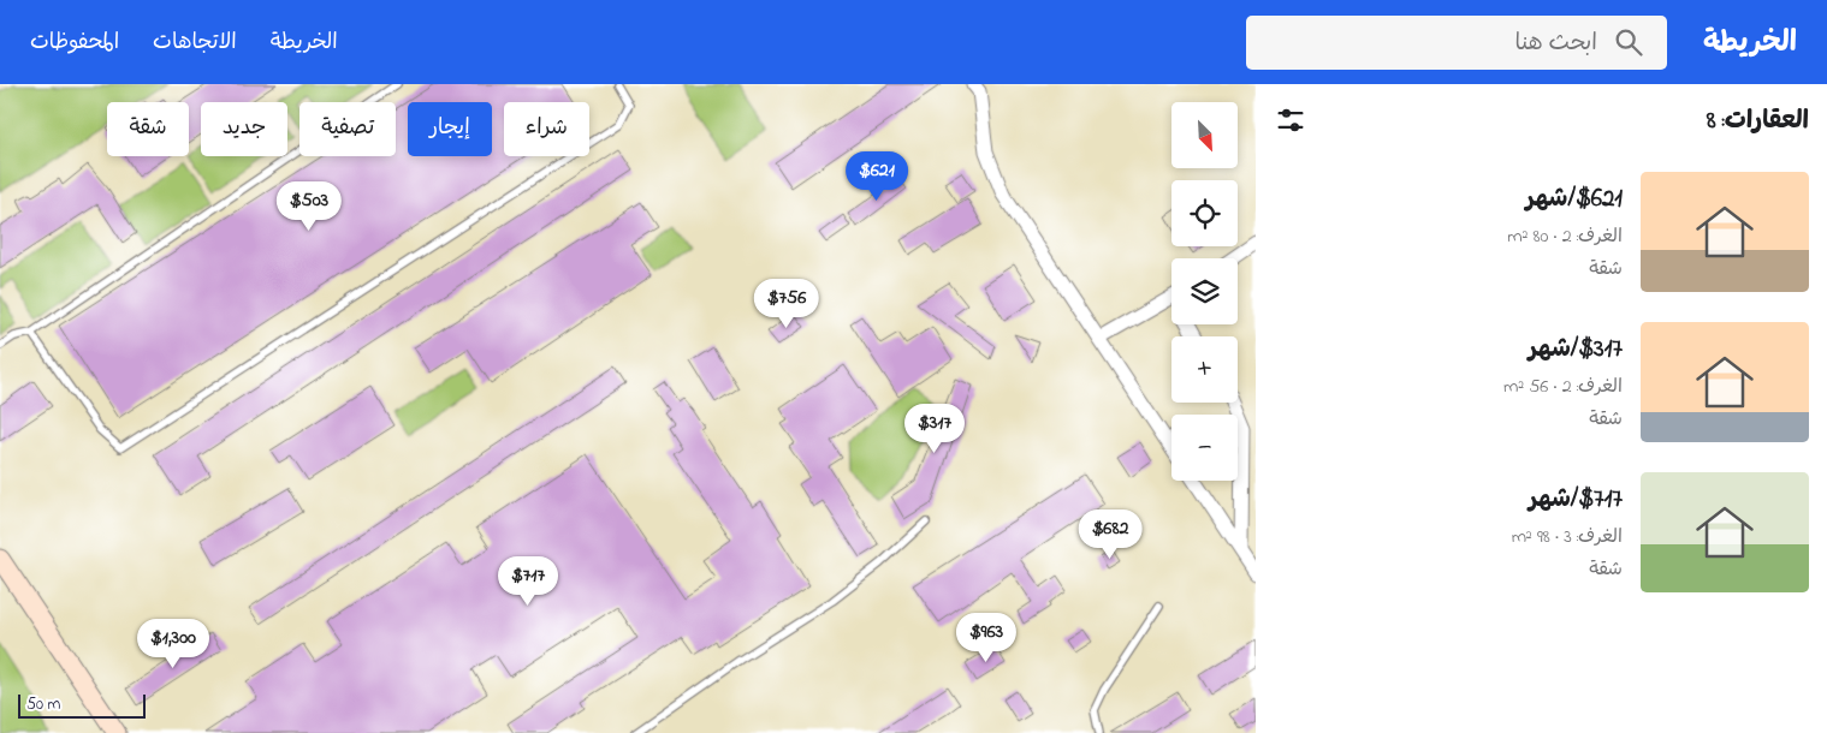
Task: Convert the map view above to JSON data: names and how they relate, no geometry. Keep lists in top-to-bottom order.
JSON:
{
  "scale_bar": "50 m",
  "north": "bottom right",
  "page": {
    "header": "الخريطة",
    "search": "ابحث هنا",
    "nav": ["الخريطة", "الاتجاهات", "المحفوظات"],
    "heading": "العقارات: 8",
    "map_buttons": ["+", "−"],
    "chip": [
      "شراء",
      "إيجار",
      "تصفية",
      "جديد",
      "شقة"
    ],
    "price": [
      "$621",
      "$503",
      "$756",
      "$317",
      "$682",
      "$717",
      "$963",
      "$1,300"
    ],
    "list": [
      {
        "name": "$621/شهر",
        "note": "الغرف: 2 · 80 m² · شقة"
      },
      {
        "name": "$317/شهر",
        "note": "الغرف: 2 · 56 m² · شقة"
      },
      {
        "name": "$717/شهر",
        "note": "الغرف: 3 · 98 m² · شقة"
      }
    ],
    "scale": "50 m"
  }
}
